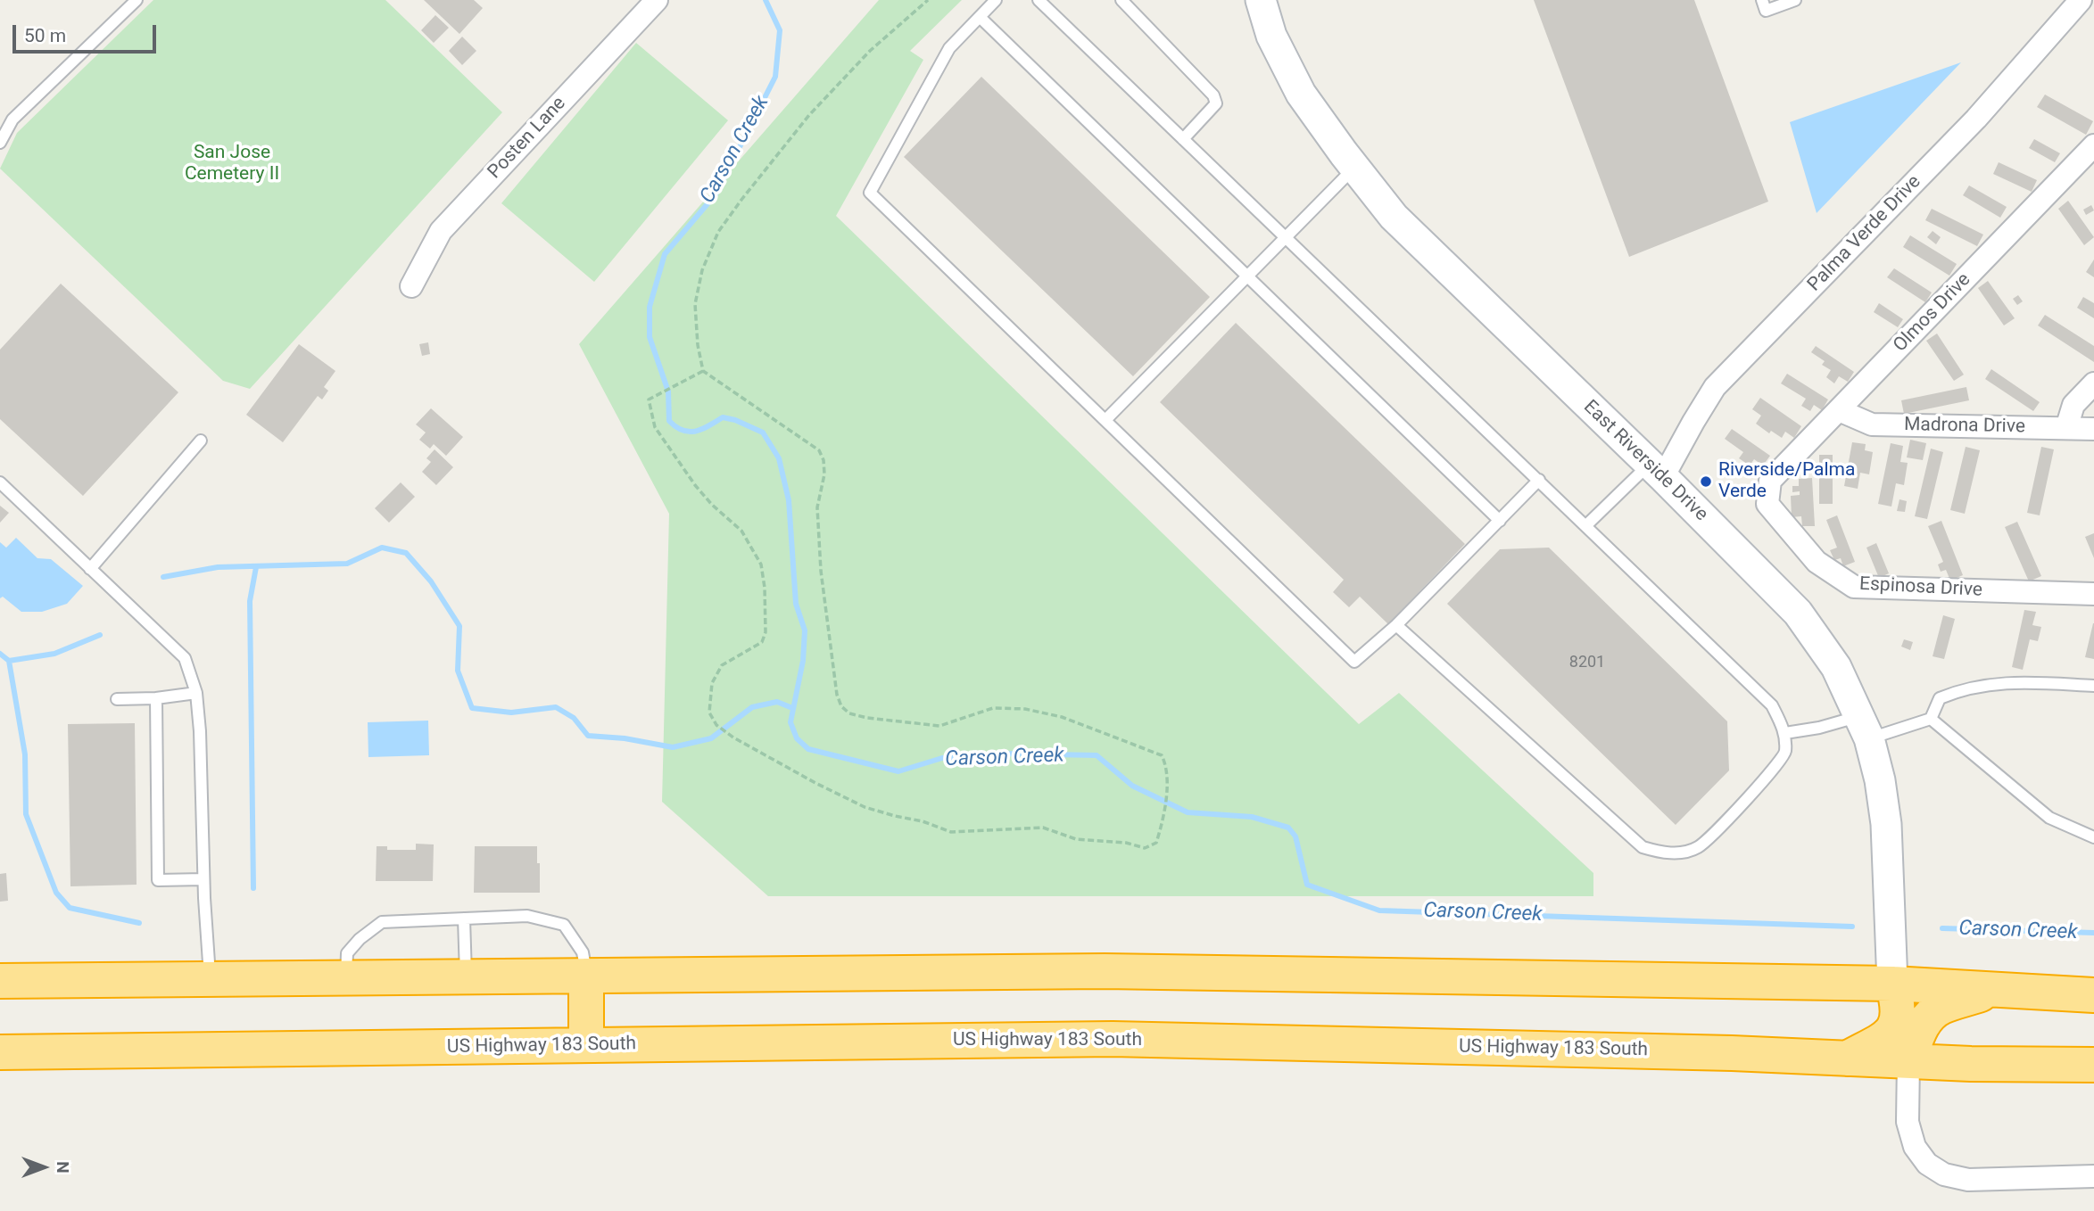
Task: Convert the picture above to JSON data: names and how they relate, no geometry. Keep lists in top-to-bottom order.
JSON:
{
  "streets": {
    "highway": ["US Highway 183 South"],
    "main road": ["East Riverside Drive"],
    "street": [
      "Posten Lane",
      "Palma Verde Drive",
      "Olmos Drive",
      "Madrona Drive",
      "Espinosa Drive"
    ]
  },
  "crossings": [
    ["Palma Verde Drive", "East Riverside Drive"],
    ["Olmos Drive", "Madrona Drive"],
    ["Olmos Drive", "Espinosa Drive"]
  ],
  "water": ["Carson Creek"],
  "parks": ["San Jose Cemetery II"],
  "places": ["Riverside/Palma Verde"],
  "house_numbers": ["8201"],
  "scale_bar": "50 m",
  "north": "right"
}
